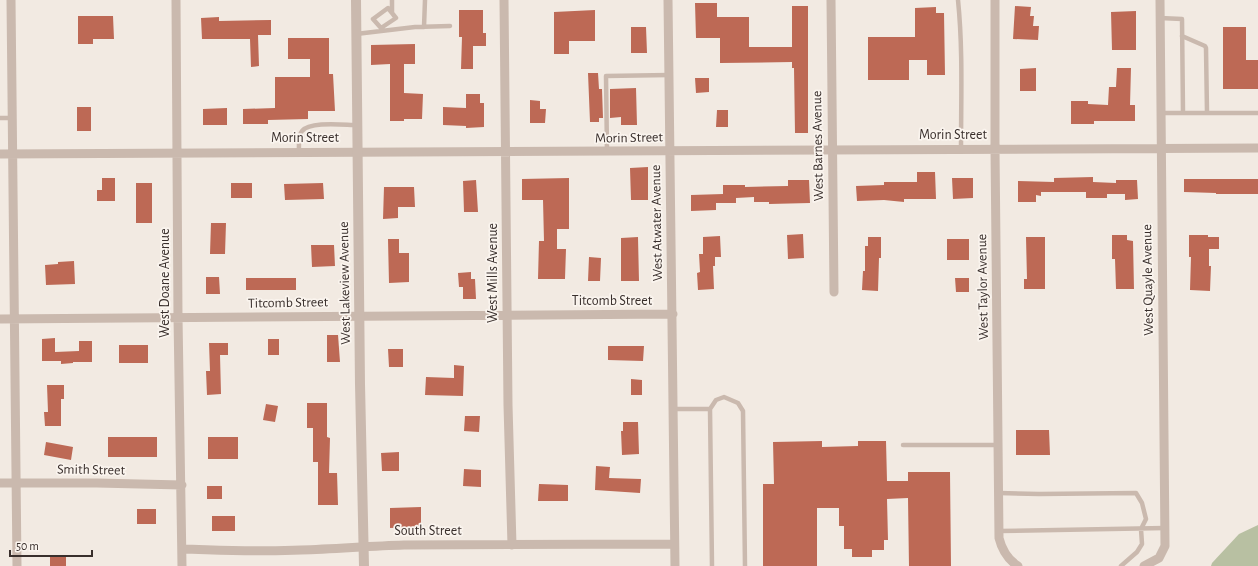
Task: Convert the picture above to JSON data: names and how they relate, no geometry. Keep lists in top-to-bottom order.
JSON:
{
  "streets": {
    "street": [
      "Morin Street",
      "West Barnes Avenue",
      "West Atwater Avenue",
      "West Mills Avenue",
      "West Quayle Avenue",
      "West Doane Avenue",
      "West Lakeview Avenue",
      "West Taylor Avenue",
      "Titcomb Street",
      "Smith Street",
      "South Street"
    ]
  },
  "crossings": [
    ["Morin Street", "West Barnes Avenue"],
    ["Morin Street", "West Atwater Avenue"],
    ["Morin Street", "West Mills Avenue"],
    ["Morin Street", "West Quayle Avenue"],
    ["Morin Street", "West Doane Avenue"],
    ["Morin Street", "West Lakeview Avenue"],
    ["Morin Street", "West Taylor Avenue"],
    ["West Atwater Avenue", "Titcomb Street"],
    ["West Atwater Avenue", "South Street"],
    ["West Mills Avenue", "Titcomb Street"],
    ["West Mills Avenue", "South Street"],
    ["West Doane Avenue", "Titcomb Street"],
    ["West Doane Avenue", "Smith Street"],
    ["West Doane Avenue", "South Street"],
    ["West Lakeview Avenue", "Titcomb Street"],
    ["West Lakeview Avenue", "South Street"]
  ],
  "scale_bar": "50 m"
}
